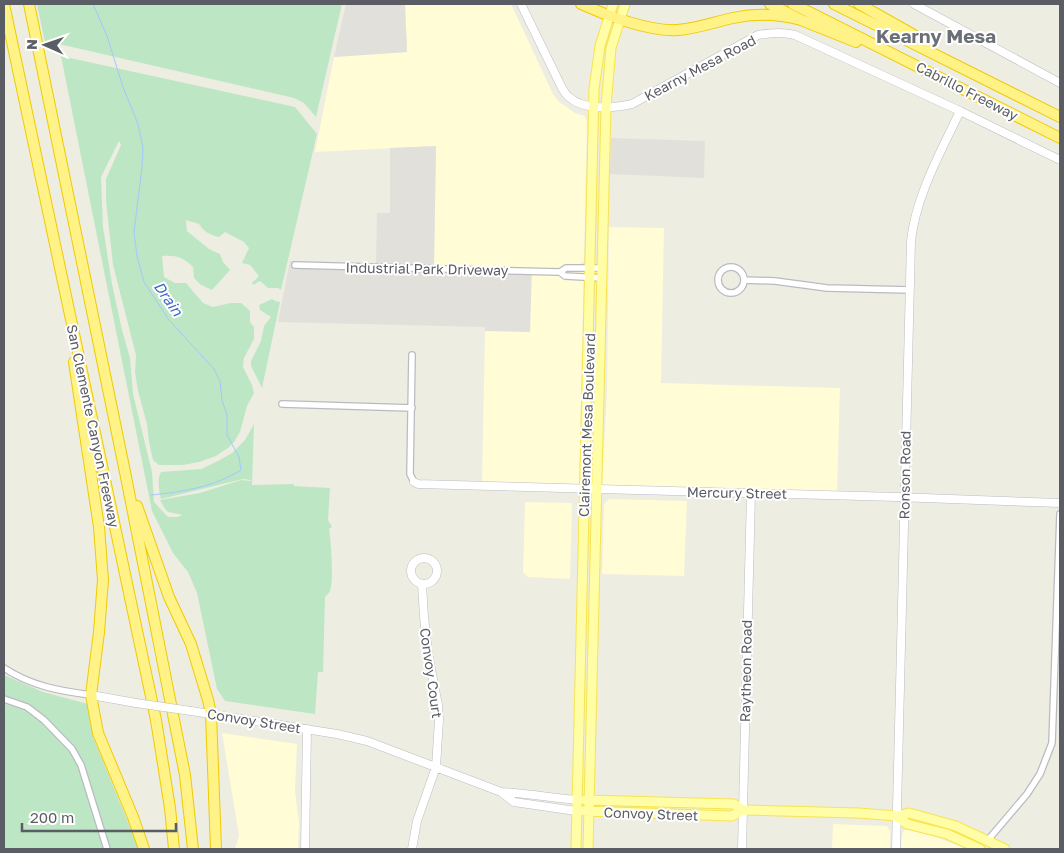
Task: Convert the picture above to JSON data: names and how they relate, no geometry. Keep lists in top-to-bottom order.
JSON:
{
  "streets": {
    "highway": ["Cabrillo Freeway", "San Clemente Canyon Freeway"],
    "main road": ["Clairemont Mesa Boulevard", "Convoy Street"],
    "street": [
      "Kearny Mesa Road",
      "Industrial Park Driveway",
      "Ronson Road",
      "Mercury Street",
      "Raytheon Road",
      "Convoy Court"
    ]
  },
  "crossings": [
    ["Kearny Mesa Road", "Clairemont Mesa Boulevard"],
    ["Kearny Mesa Road", "Ronson Road"],
    ["Industrial Park Driveway", "Clairemont Mesa Boulevard"],
    ["Clairemont Mesa Boulevard", "Mercury Street"],
    ["Clairemont Mesa Boulevard", "Convoy Street"],
    ["Ronson Road", "Mercury Street"],
    ["Ronson Road", "Convoy Street"],
    ["Mercury Street", "Raytheon Road"],
    ["Raytheon Road", "Convoy Street"],
    ["Convoy Court", "Convoy Street"]
  ],
  "districts": ["Kearny Mesa"],
  "water": ["Drain"],
  "scale_bar": "200 m",
  "north": "left"
}
